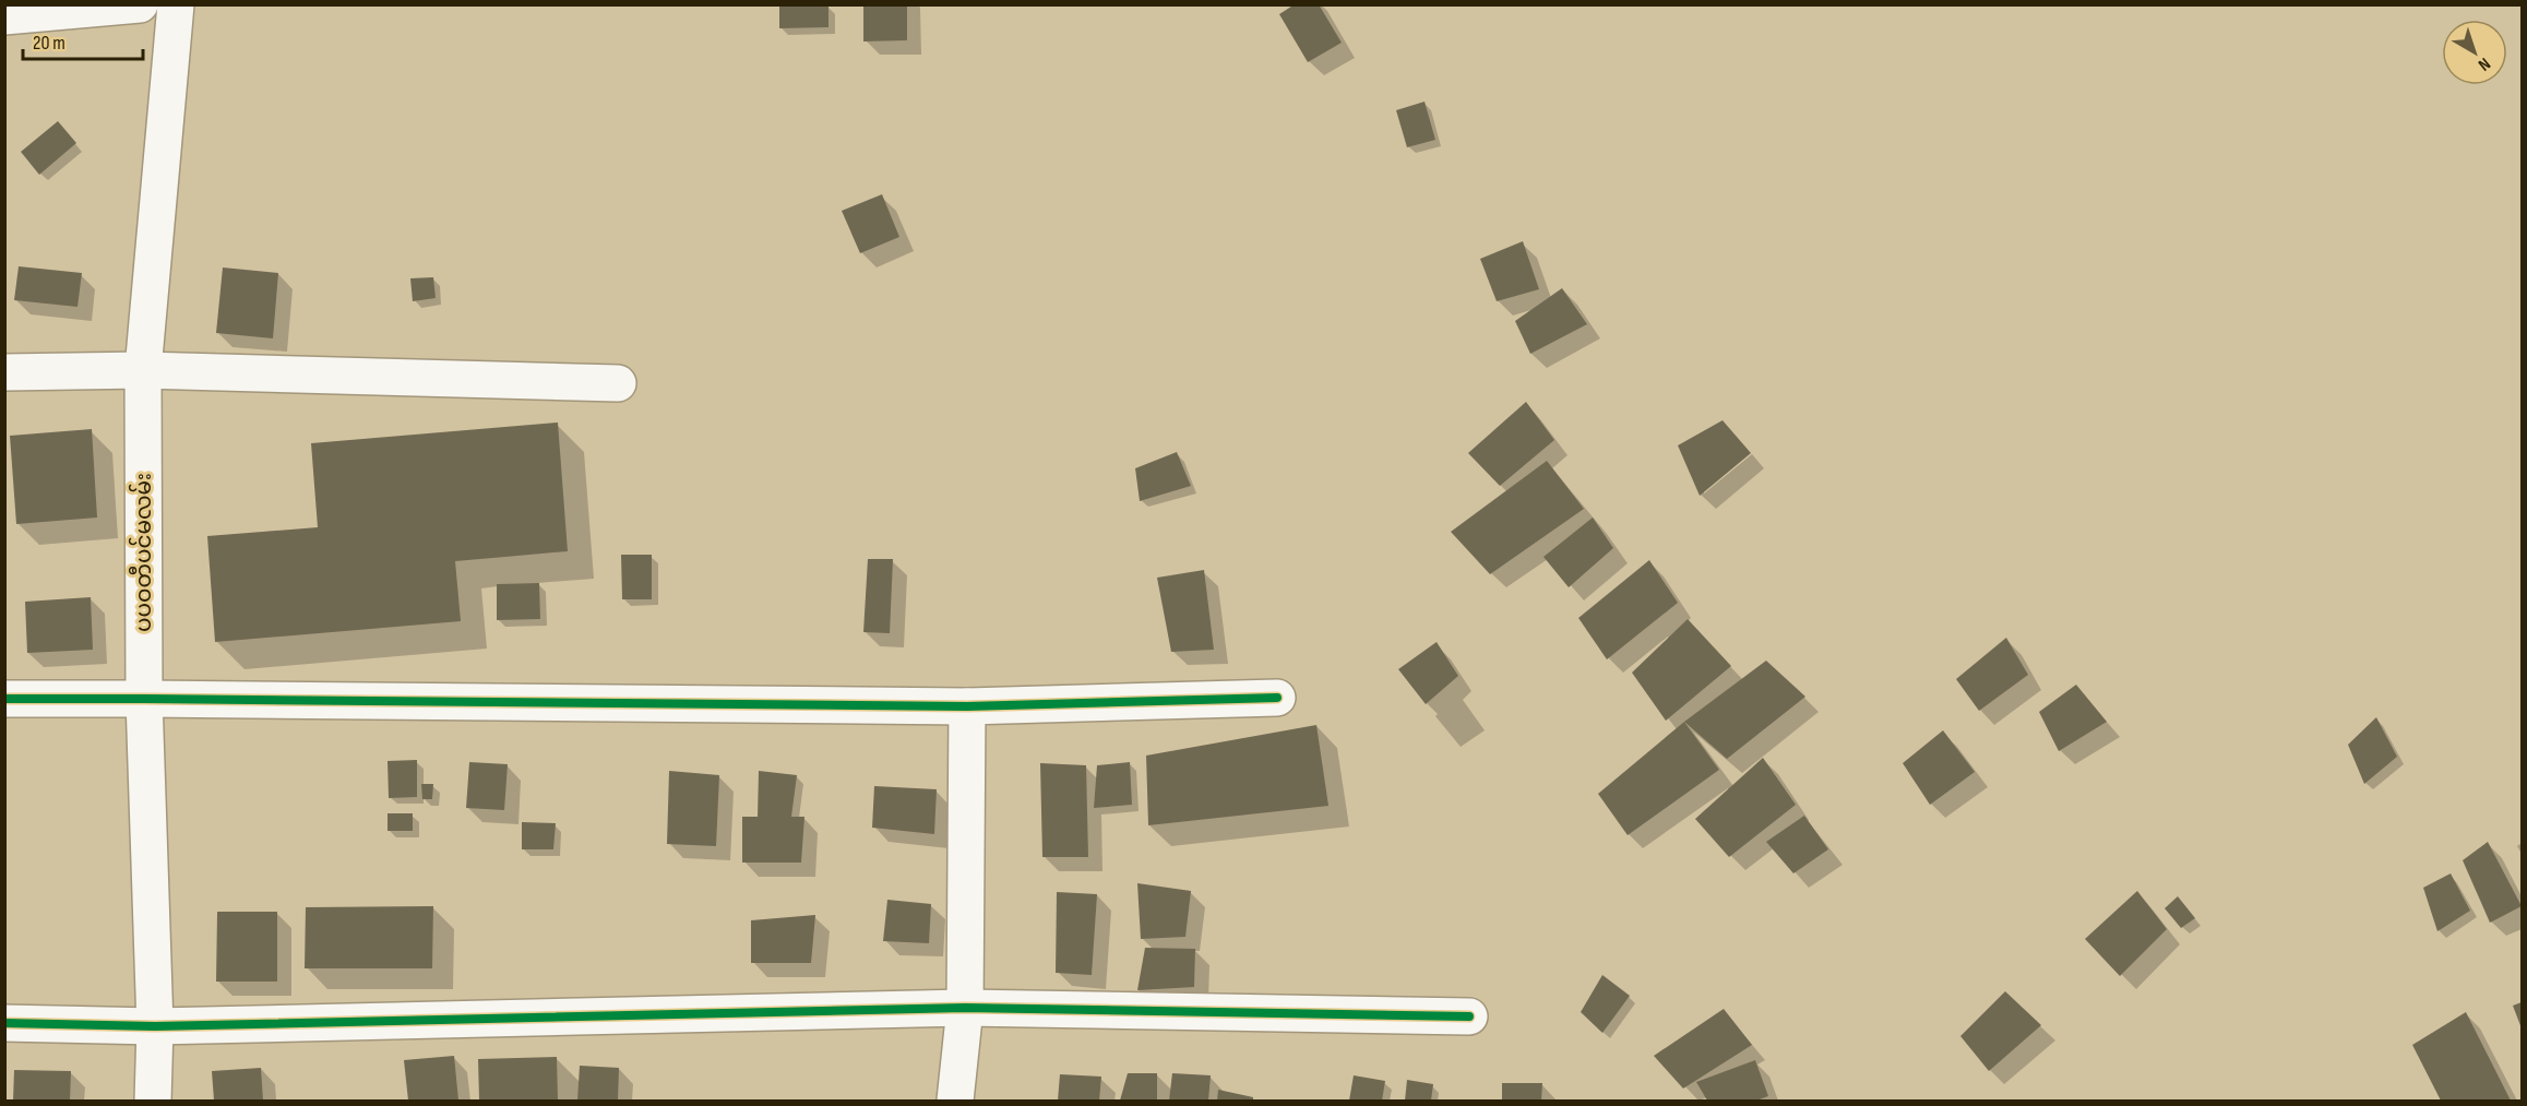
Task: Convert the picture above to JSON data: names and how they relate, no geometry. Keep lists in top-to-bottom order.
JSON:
{
  "streets": {
    "street": ["ပပဝတီပင်မလမ်း"]
  },
  "scale_bar": "20 m",
  "north": "bottom right"
}
